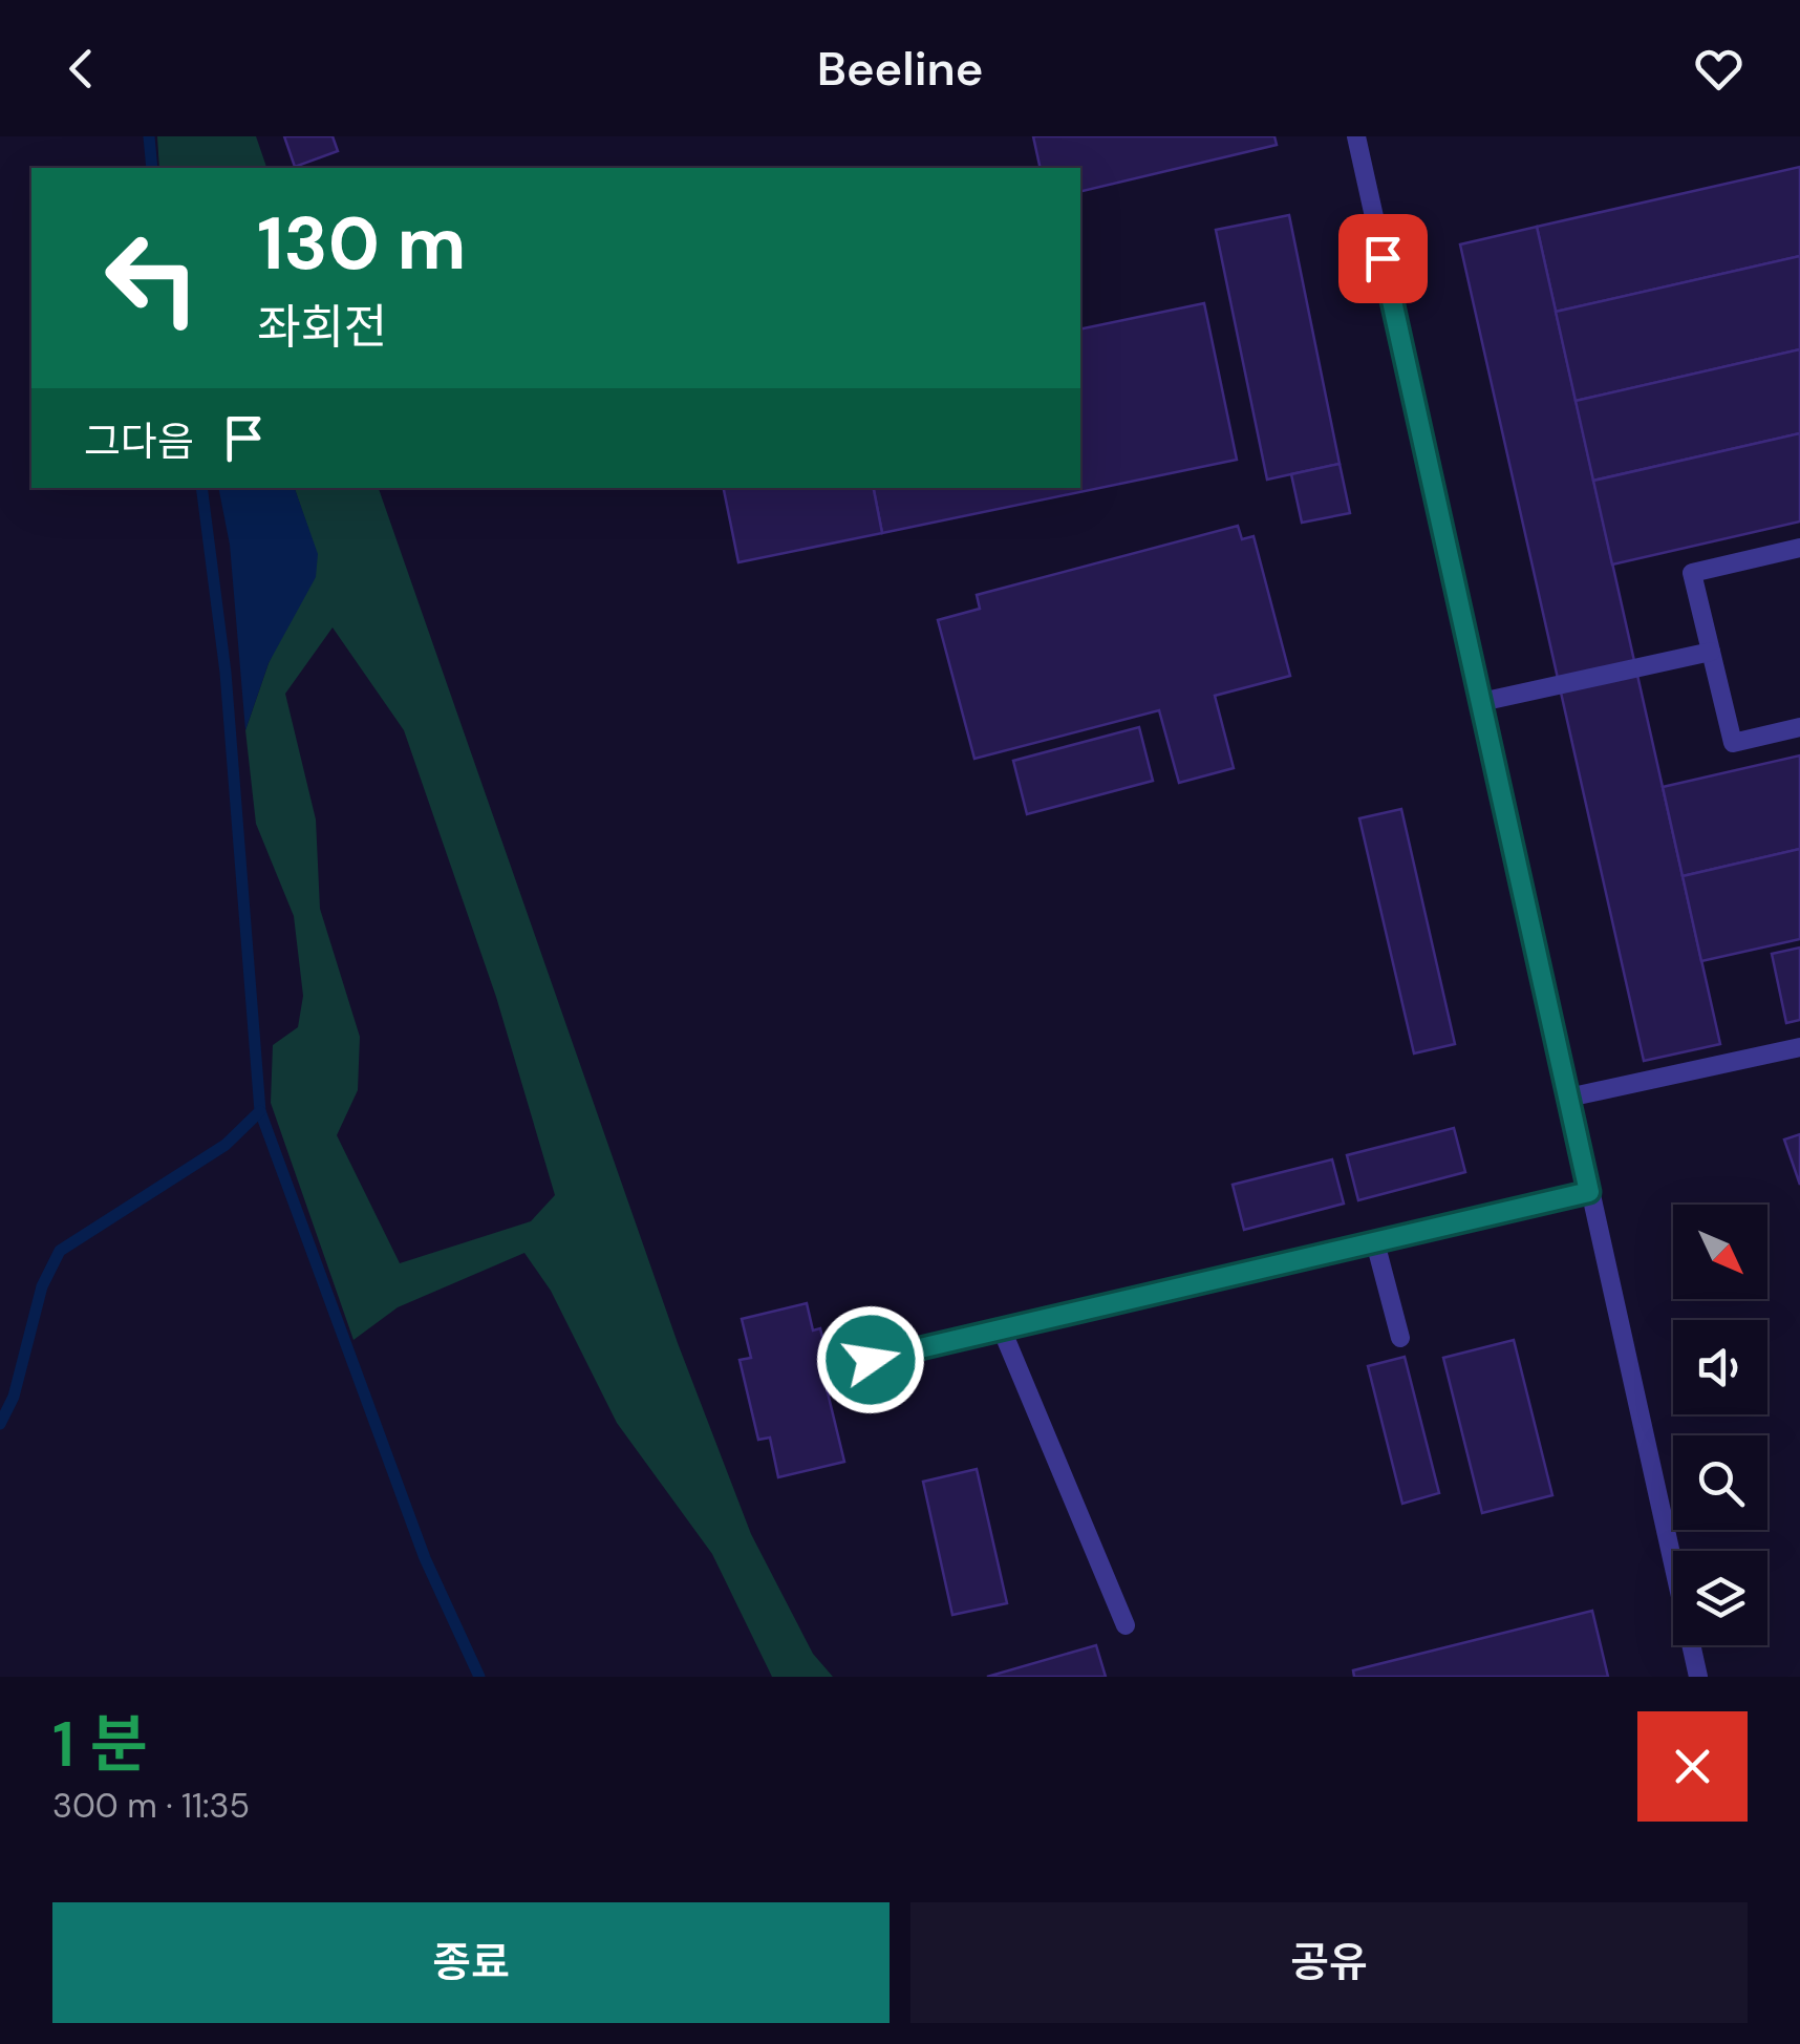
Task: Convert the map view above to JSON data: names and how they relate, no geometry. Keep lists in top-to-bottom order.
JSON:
{
  "north": "bottom right",
  "page": {
    "header": "Beeline",
    "turn": ["130 m", "좌회전"],
    "then": "그다음",
    "heading": ["1 분", "300 m · 11:35"],
    "buttons": ["종료", "공유"]
  }
}
